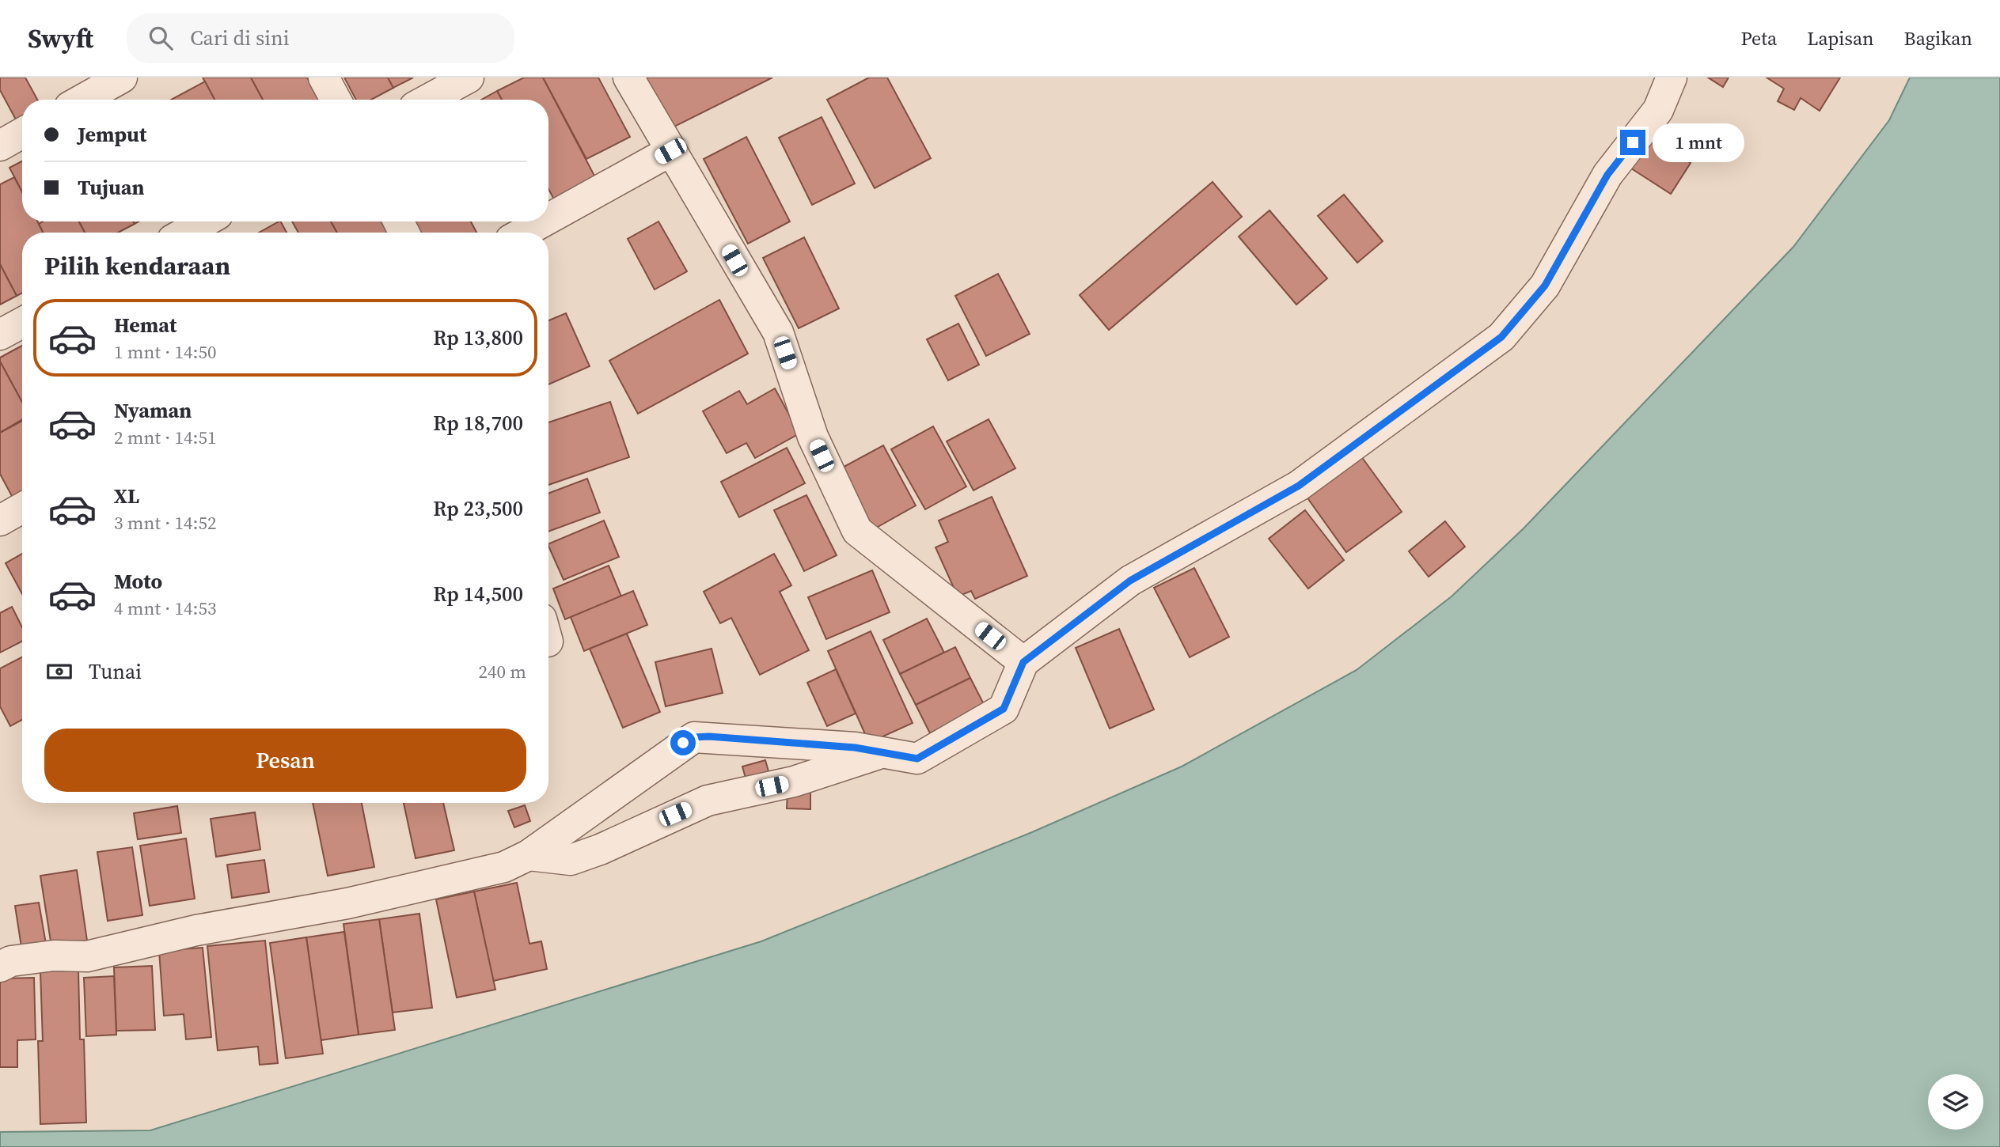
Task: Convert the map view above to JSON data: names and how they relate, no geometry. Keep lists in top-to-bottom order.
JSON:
{
  "page": {
    "header": "Swyft",
    "search": "Cari di sini",
    "nav": ["Peta", "Lapisan", "Bagikan"],
    "banner": ["Jemput", "Tujuan"],
    "bubble": "1 mnt",
    "heading": "Pilih kendaraan",
    "list": [
      {
        "name": "Hemat",
        "note": "1 mnt · 14:50",
        "value": "Rp 13,800"
      },
      {
        "name": "Nyaman",
        "note": "2 mnt · 14:51",
        "value": "Rp 18,700"
      },
      {
        "name": "XL",
        "note": "3 mnt · 14:52",
        "value": "Rp 23,500"
      },
      {
        "name": "Moto",
        "note": "4 mnt · 14:53",
        "value": "Rp 14,500"
      }
    ],
    "pay": ["Tunai", "240 m"],
    "buttons": "Pesan"
  }
}
